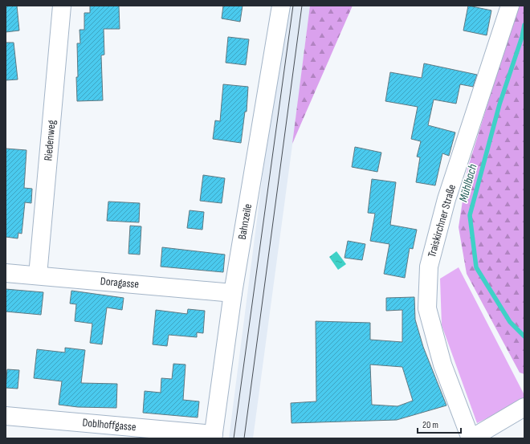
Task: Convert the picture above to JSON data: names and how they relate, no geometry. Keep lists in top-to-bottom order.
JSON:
{
  "streets": {
    "street": [
      "Riedenweg",
      "Traiskirchner Straße",
      "Bahnzeile",
      "Doragasse",
      "Doblhoffgasse"
    ]
  },
  "crossings": [
    ["Riedenweg", "Doragasse"],
    ["Bahnzeile", "Doragasse"],
    ["Bahnzeile", "Doblhoffgasse"]
  ],
  "water": ["Mühlbach"],
  "scale_bar": "20 m"
}
